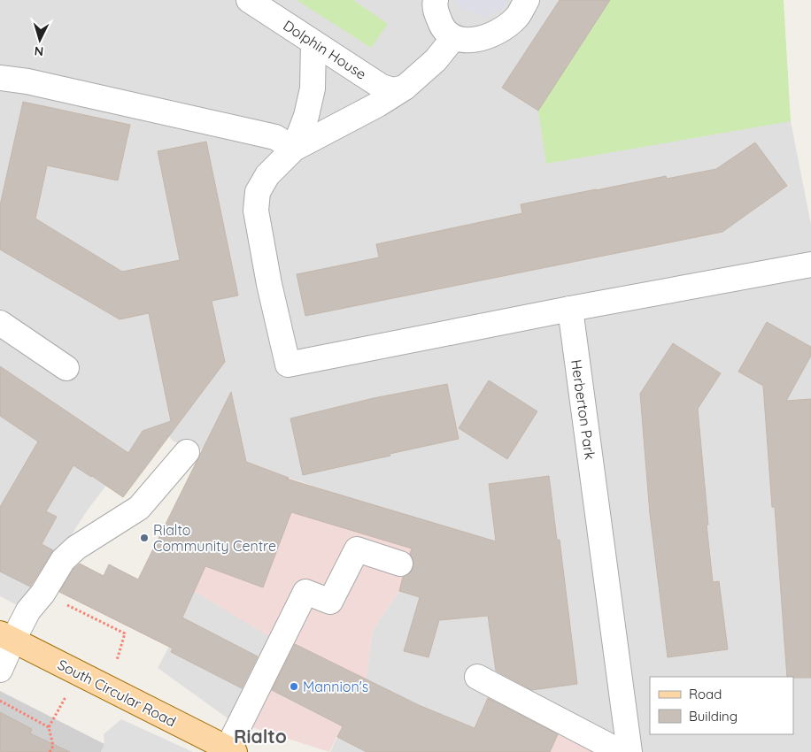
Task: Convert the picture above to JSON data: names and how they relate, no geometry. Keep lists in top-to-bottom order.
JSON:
{
  "streets": {
    "main road": ["South Circular Road"],
    "street": ["Dolphin House", "Herberton Park"]
  },
  "districts": ["Rialto"],
  "places": ["Rialto Community Centre", "Mannion's"],
  "legend": ["Road", "Building"],
  "north": "bottom"
}
